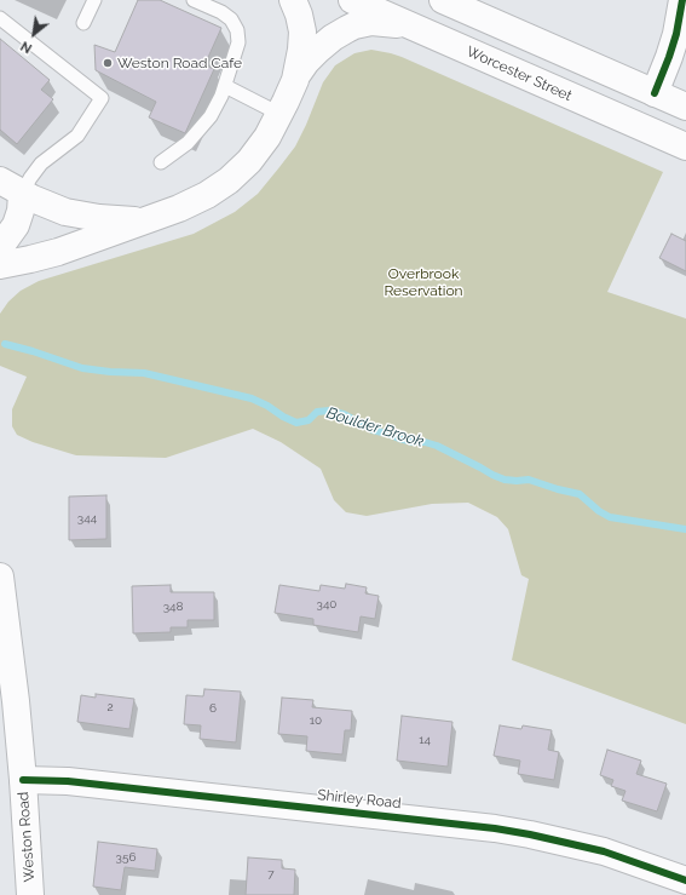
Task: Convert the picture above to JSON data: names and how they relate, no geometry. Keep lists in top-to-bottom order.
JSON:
{
  "streets": {
    "main road": ["Worcester Street", "Shirley Road", "Weston Road"]
  },
  "crossings": [
    ["Shirley Road", "Weston Road"]
  ],
  "water": ["Boulder Brook"],
  "parks": ["Overbrook Reservation"],
  "places": ["Weston Road Cafe"],
  "house_numbers": [
    "344",
    "340",
    "348",
    "2",
    "6",
    "10",
    "14",
    "356",
    "7"
  ],
  "north": "bottom left"
}
